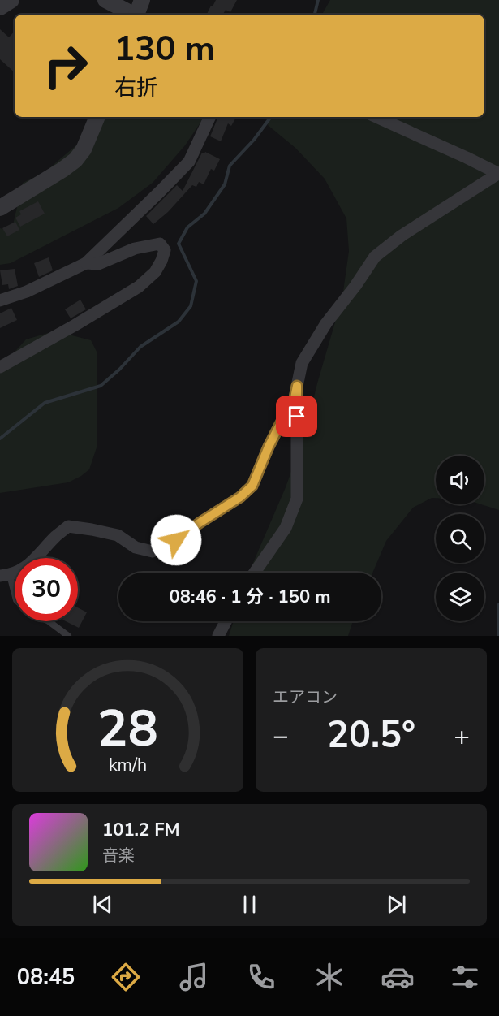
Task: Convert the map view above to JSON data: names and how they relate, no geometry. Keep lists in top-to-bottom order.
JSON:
{
  "page": {
    "turn": ["130 m", "右折"],
    "limit": "30",
    "trip": "08:46 · 1 分 · 150 m",
    "tile": "エアコン",
    "heat": ["−", "20.5°", "+"],
    "song": ["101.2 FM", "音楽"],
    "tabs": "08:45",
    "gauge": ["28", "km/h"]
  }
}
